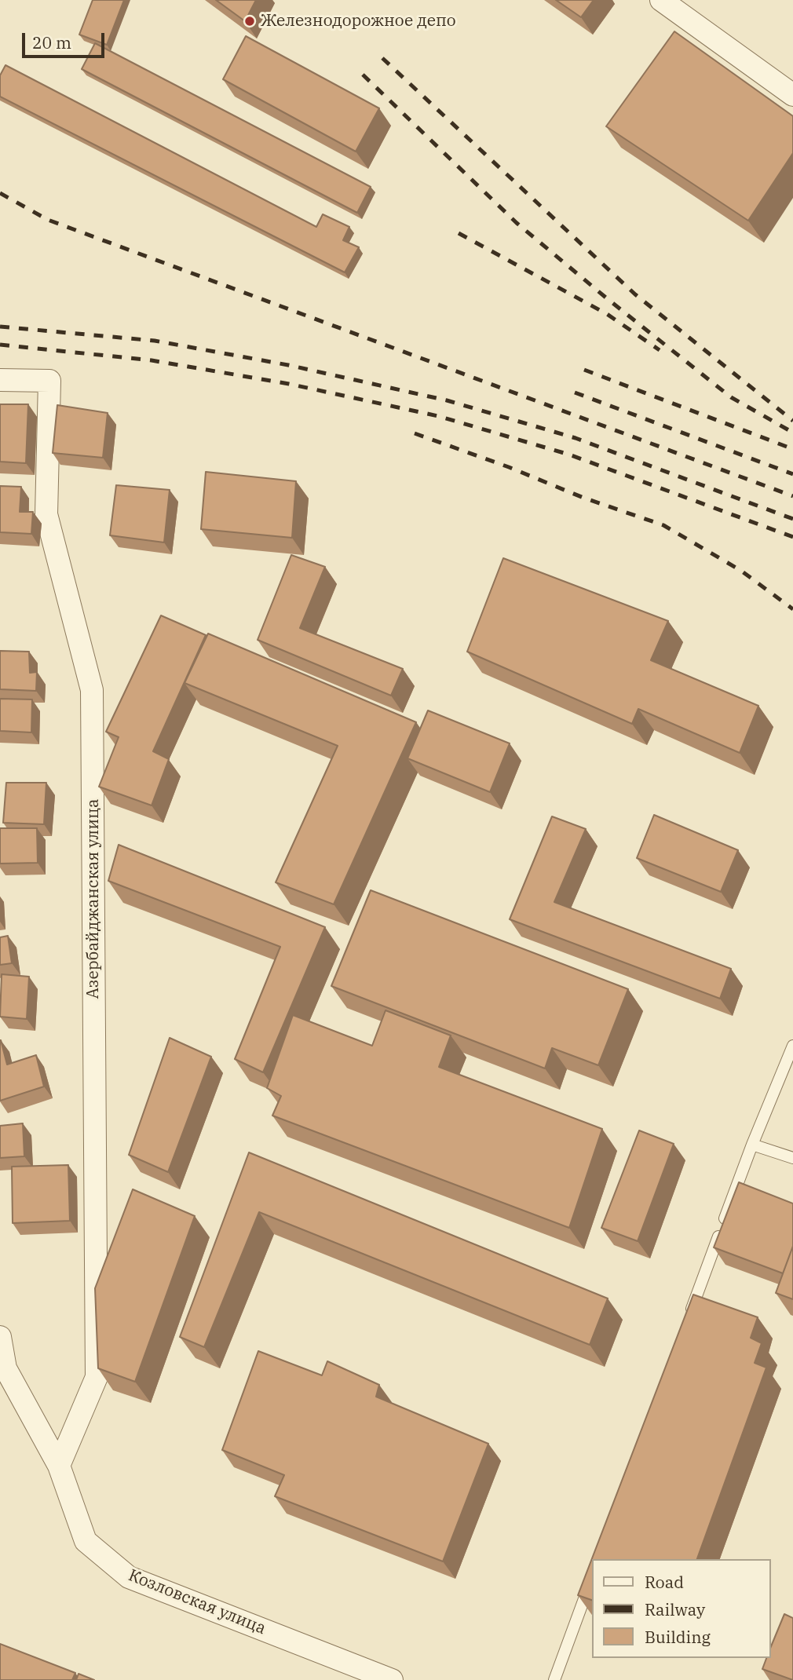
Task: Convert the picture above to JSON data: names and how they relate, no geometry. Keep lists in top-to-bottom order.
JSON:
{
  "streets": {
    "street": ["Азербайджанская улица", "Козловская улица"]
  },
  "crossings": [
    ["Азербайджанская улица", "Козловская улица"]
  ],
  "places": ["Железнодорожное депо"],
  "legend": ["Road", "Railway", "Building"],
  "scale_bar": "20 m"
}
